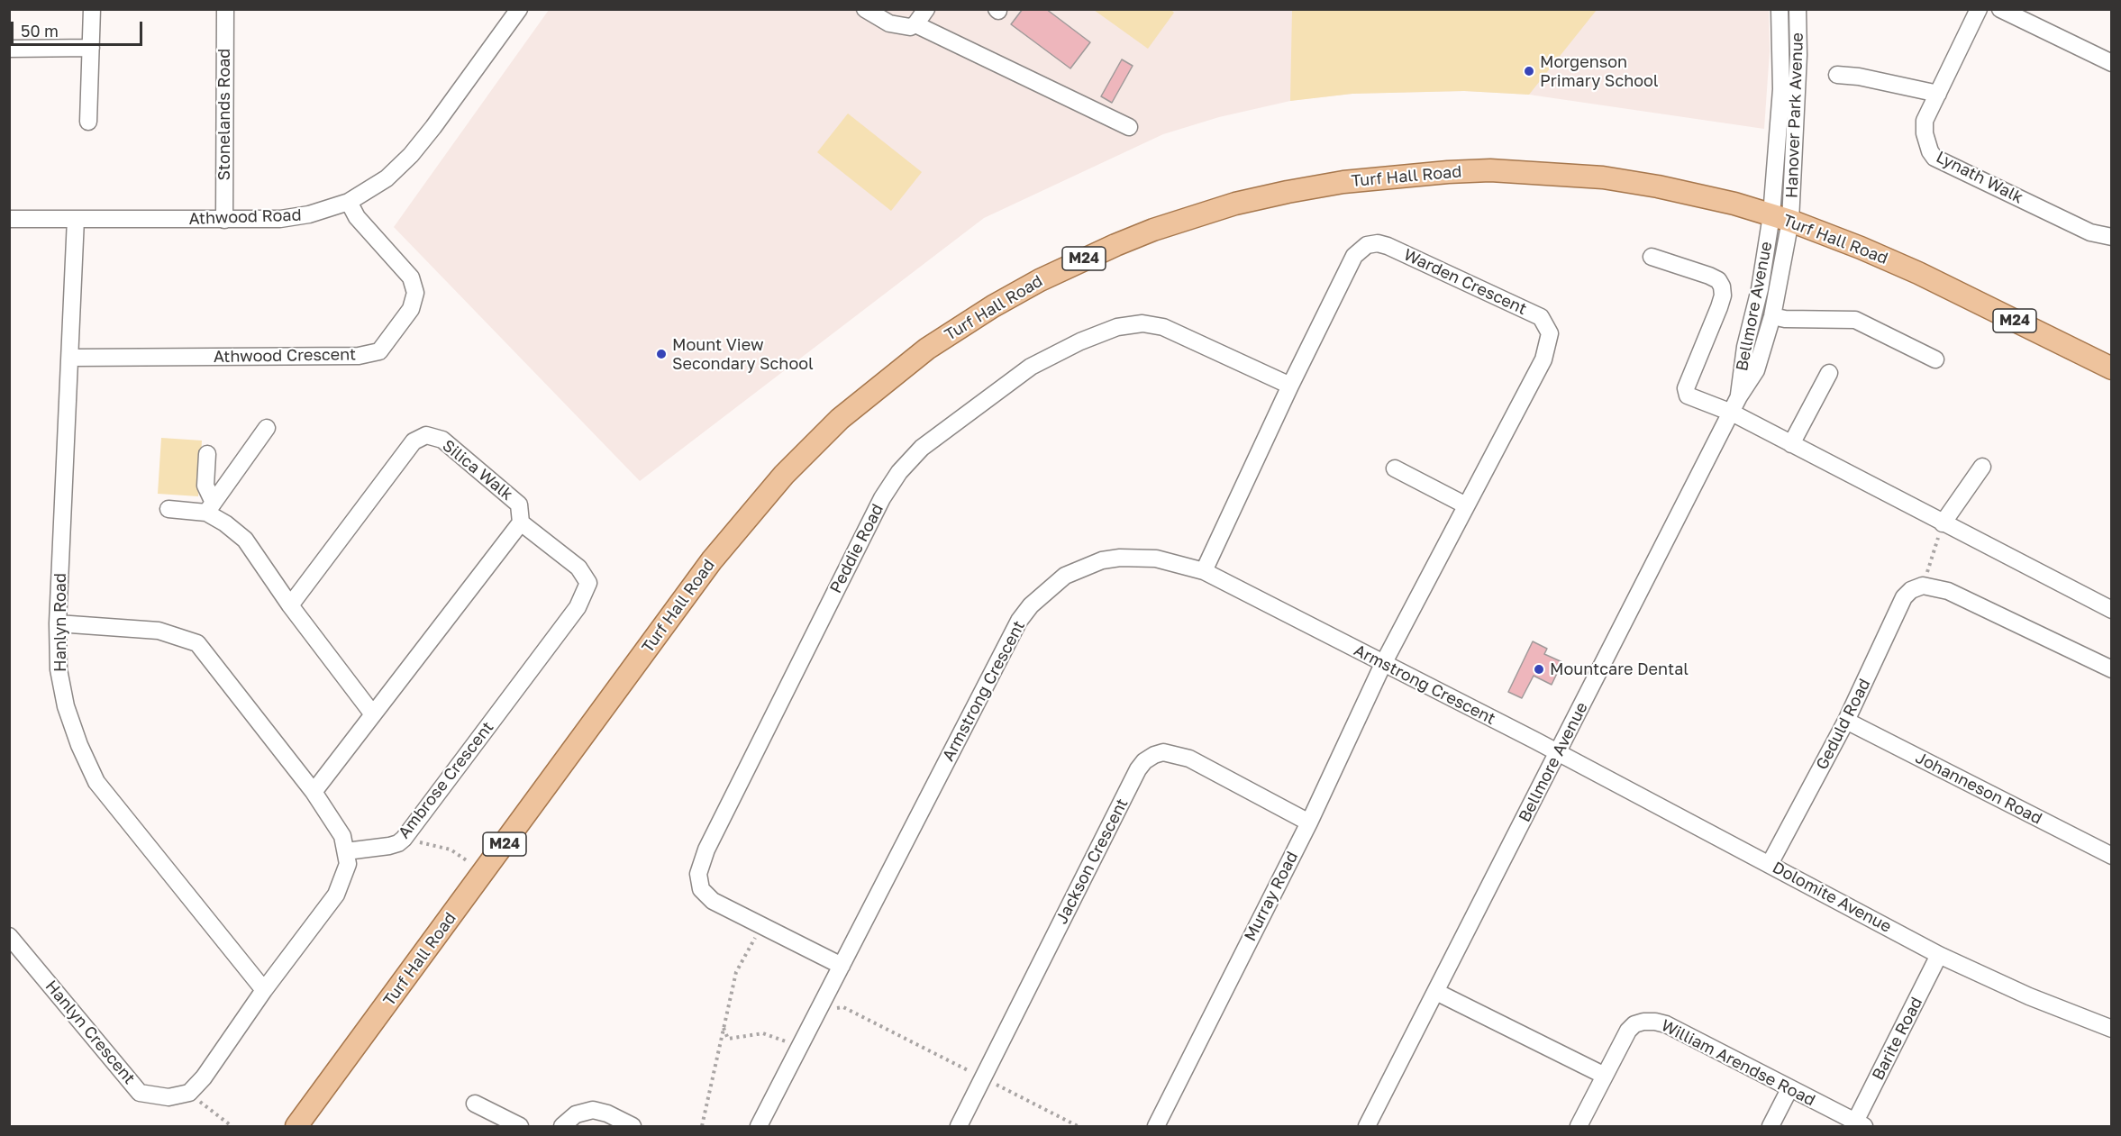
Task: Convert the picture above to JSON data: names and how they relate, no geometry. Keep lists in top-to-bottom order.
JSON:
{
  "streets": {
    "main road": ["Turf Hall Road", "M24"],
    "street": [
      "Stonelands Road",
      "Hanover Park Avenue",
      "Lynath Walk",
      "Athwood Road",
      "Warden Crescent",
      "Bellmore Avenue",
      "Athwood Crescent",
      "Silica Walk",
      "Peddie Road",
      "Hanlyn Road",
      "Armstrong Crescent",
      "Geduld Road",
      "Ambrose Crescent",
      "Johanneson Road",
      "Jackson Crescent",
      "Murray Road",
      "Dolomite Avenue",
      "Hanlyn Crescent",
      "Barite Road",
      "William Arendse Road"
    ]
  },
  "crossings": [
    ["Stonelands Road", "Athwood Road"],
    ["Hanover Park Avenue", "Turf Hall Road"],
    ["Hanover Park Avenue", "Bellmore Avenue"],
    ["Turf Hall Road", "Bellmore Avenue"],
    ["Athwood Road", "Athwood Crescent"],
    ["Athwood Road", "Hanlyn Road"],
    ["Warden Crescent", "Peddie Road"],
    ["Warden Crescent", "Armstrong Crescent"],
    ["Warden Crescent", "Murray Road"],
    ["Bellmore Avenue", "Armstrong Crescent"],
    ["Bellmore Avenue", "Dolomite Avenue"],
    ["Athwood Crescent", "Hanlyn Road"],
    ["Silica Walk", "Ambrose Crescent"],
    ["Peddie Road", "Armstrong Crescent"],
    ["Armstrong Crescent", "Murray Road"],
    ["Armstrong Crescent", "Dolomite Avenue"],
    ["Geduld Road", "Johanneson Road"],
    ["Geduld Road", "Dolomite Avenue"],
    ["Jackson Crescent", "Murray Road"],
    ["Dolomite Avenue", "Barite Road"],
    ["Barite Road", "William Arendse Road"]
  ],
  "places": ["Morgenson Primary School", "Mount View Secondary School", "Mountcare Dental"],
  "scale_bar": "50 m"
}
